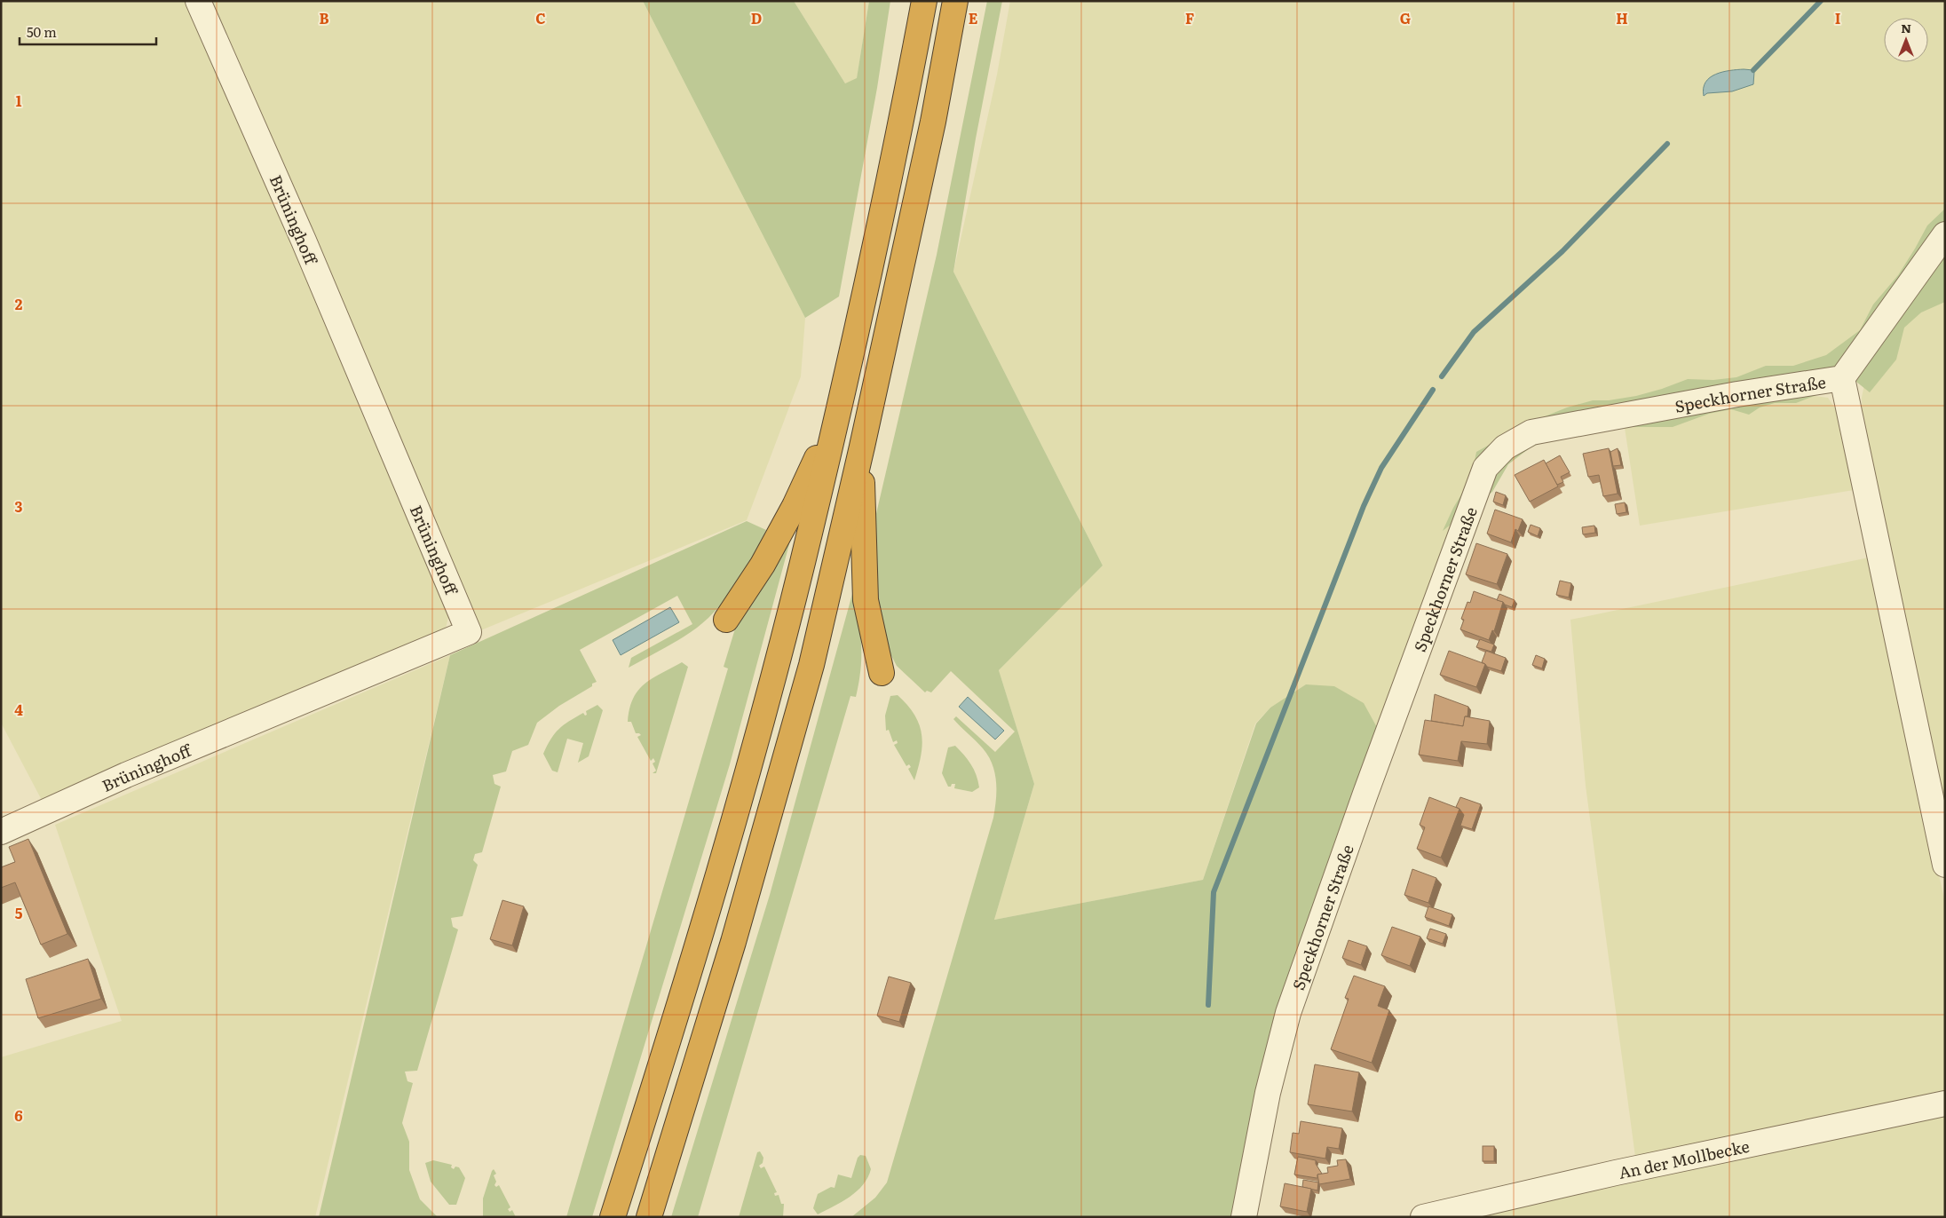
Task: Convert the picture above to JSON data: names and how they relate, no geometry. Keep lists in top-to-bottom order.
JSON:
{
  "streets": {
    "street": ["Brüninghoff", "Speckhorner Straße", "An der Mollbecke"]
  },
  "scale_bar": "50 m",
  "north": "top",
  "grid": {
    "columns": [
      "B",
      "C",
      "D",
      "E",
      "F",
      "G",
      "H",
      "I"
    ],
    "rows": [
      "1",
      "2",
      "3",
      "4",
      "5",
      "6"
    ]
  }
}
